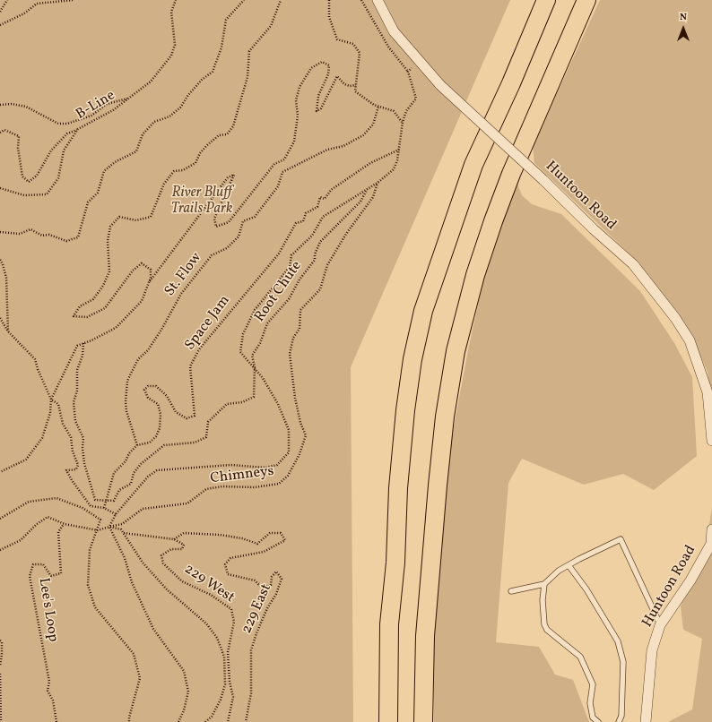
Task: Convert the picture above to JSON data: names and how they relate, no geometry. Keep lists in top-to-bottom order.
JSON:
{
  "streets": {
    "street": ["Huntoon Road"],
    "path": [
      "B-Line",
      "St. Flow",
      "Root Chute",
      "Space Jam",
      "Chimneys",
      "229 West",
      "229 East",
      "Lee's Loop"
    ]
  },
  "crossings": [
    ["St. Flow", "Space Jam"],
    ["229 West", "229 East"]
  ],
  "parks": ["River Bluff Trails Park"],
  "north": "top"
}
